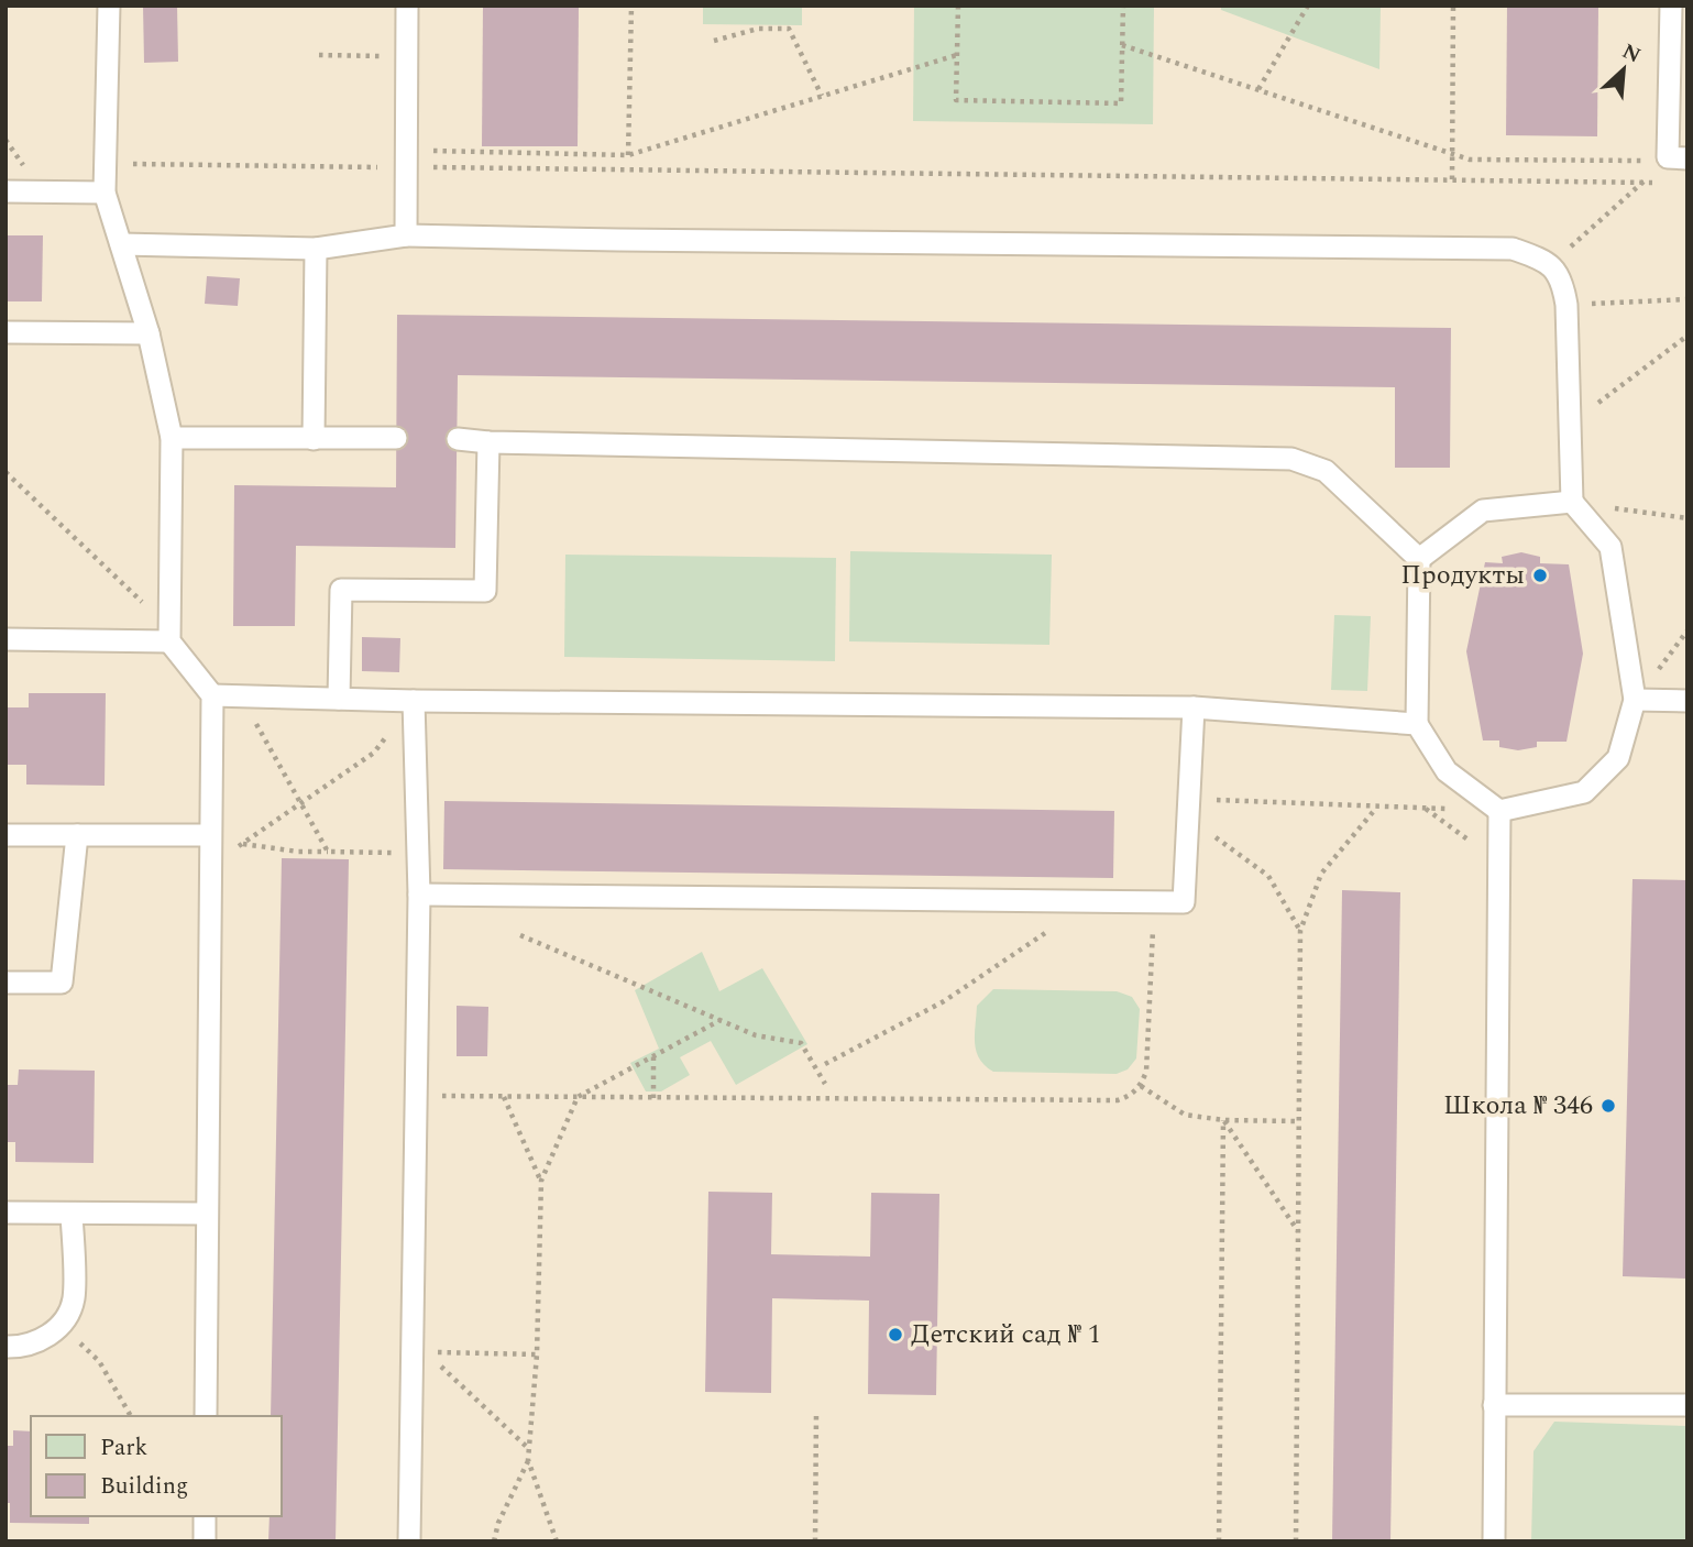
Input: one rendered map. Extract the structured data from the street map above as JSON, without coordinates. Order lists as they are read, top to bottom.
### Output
{
  "places": ["Продукты", "Школа № 346", "Детский сад № 1"],
  "legend": ["Park", "Building"],
  "north": "top right"
}
